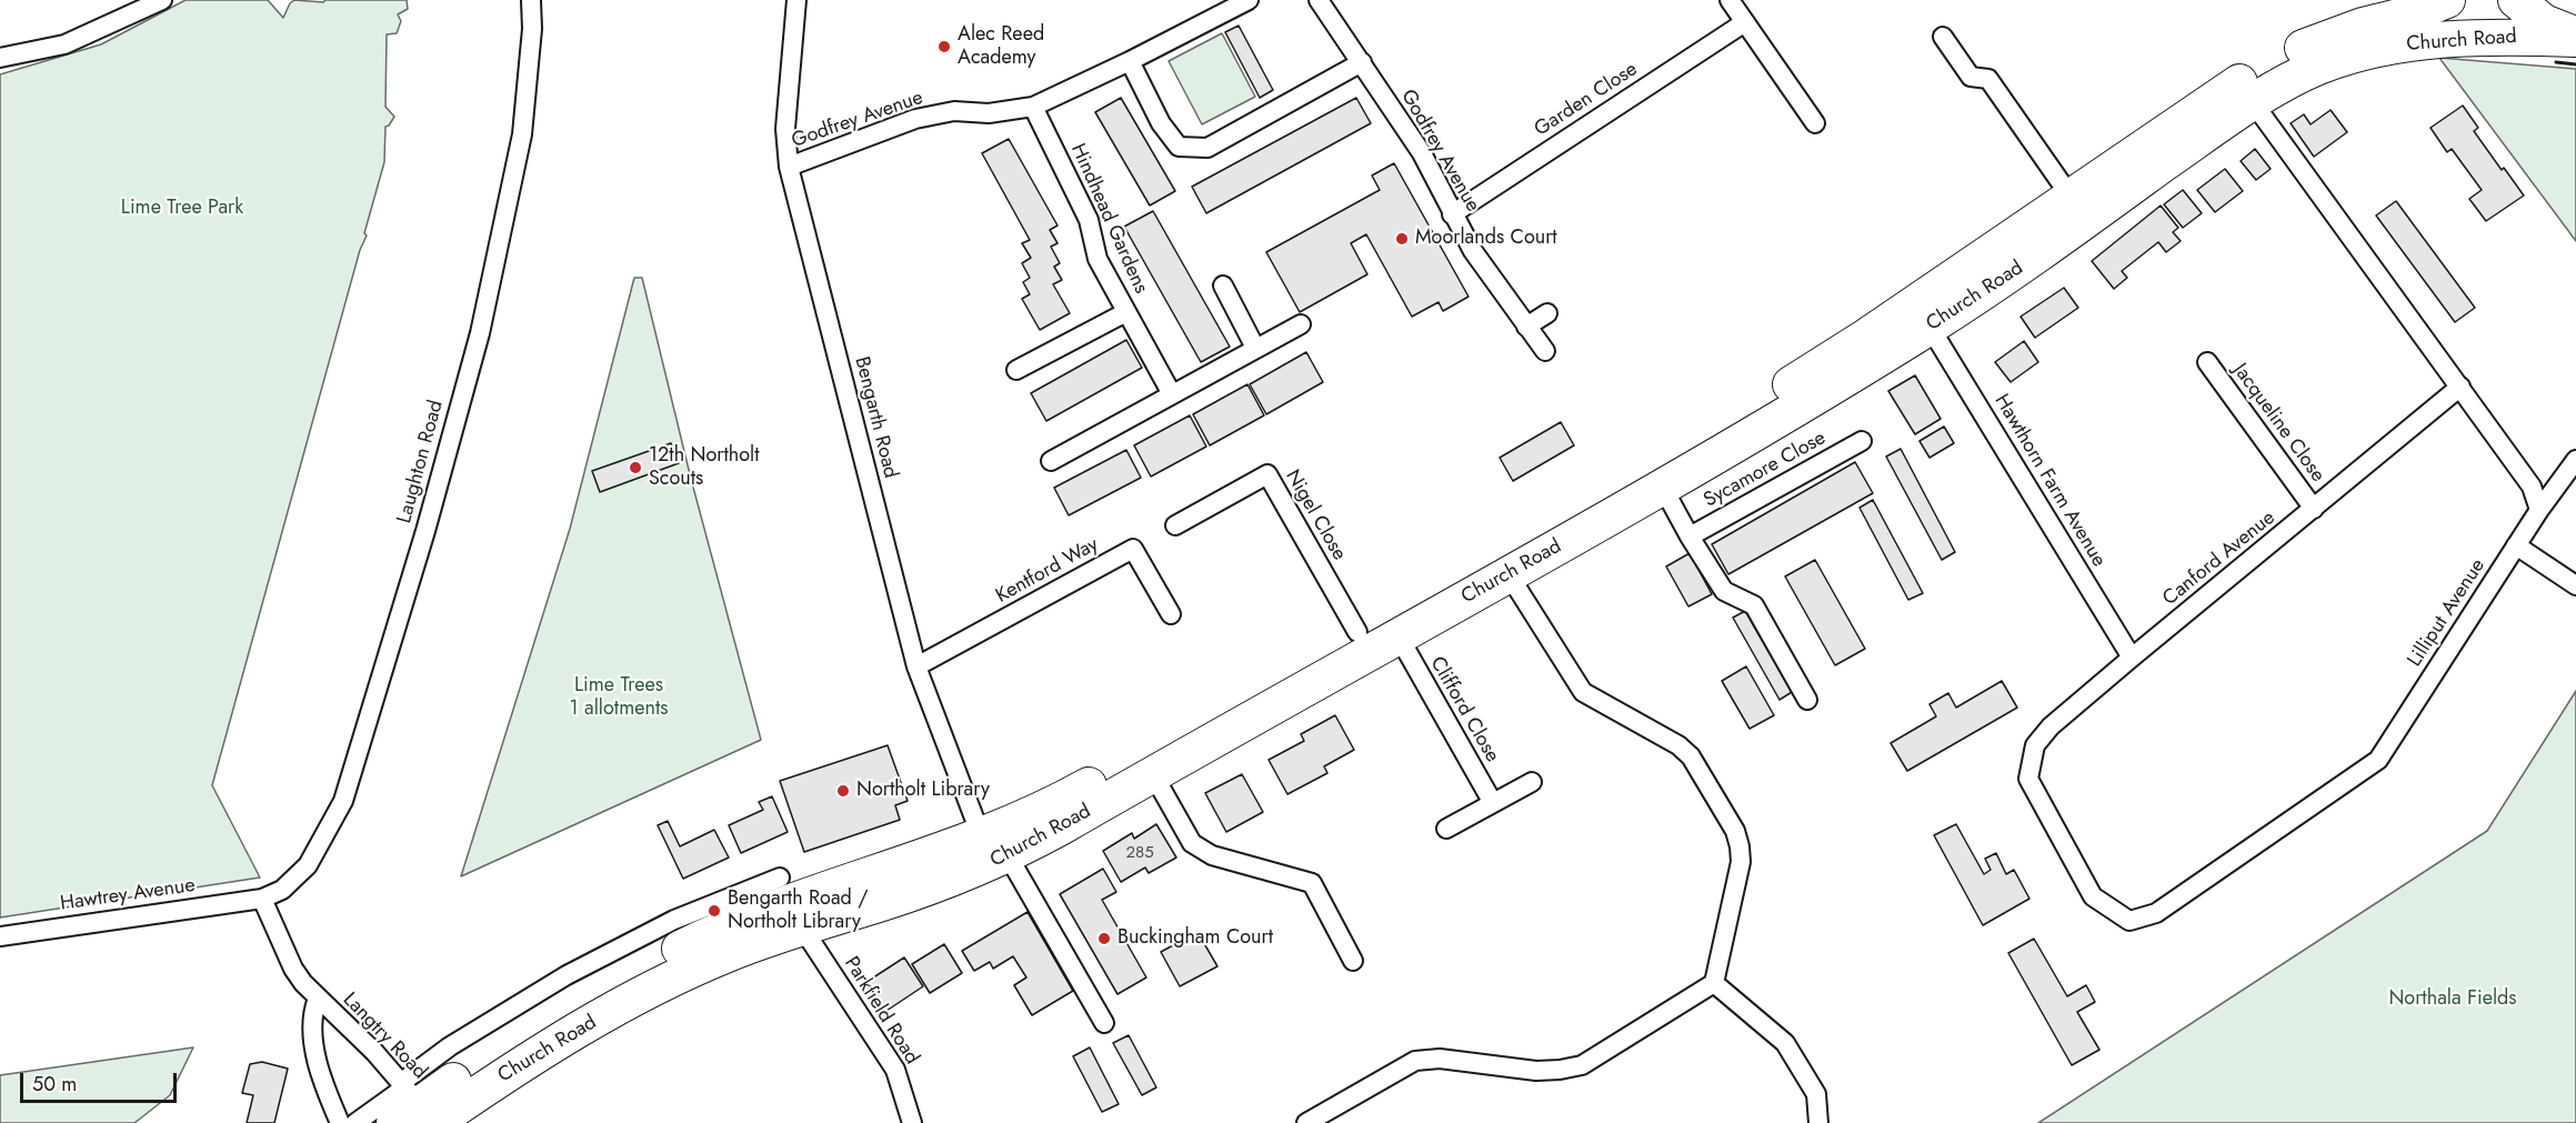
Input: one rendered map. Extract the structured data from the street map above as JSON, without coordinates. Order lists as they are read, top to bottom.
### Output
{
  "streets": {
    "highway": ["Church Road"],
    "street": [
      "Garden Close",
      "Godfrey Avenue",
      "Hindhead Gardens",
      "Bengarth Road",
      "Jacqueline Close",
      "Laughton Road",
      "Sycamore Close",
      "Hawthorn Farm Avenue",
      "Nigel Close",
      "Canford Avenue",
      "Kentford Way",
      "Lilliput Avenue",
      "Clifford Close",
      "Hawtrey Avenue",
      "Parkfield Road",
      "Langtry Road"
    ]
  },
  "crossings": [
    ["Church Road", "Bengarth Road"],
    ["Church Road", "Sycamore Close"],
    ["Church Road", "Hawthorn Farm Avenue"],
    ["Church Road", "Nigel Close"],
    ["Church Road", "Clifford Close"],
    ["Church Road", "Parkfield Road"],
    ["Church Road", "Langtry Road"],
    ["Garden Close", "Godfrey Avenue"],
    ["Godfrey Avenue", "Hindhead Gardens"],
    ["Godfrey Avenue", "Bengarth Road"],
    ["Bengarth Road", "Kentford Way"],
    ["Jacqueline Close", "Canford Avenue"],
    ["Laughton Road", "Hawtrey Avenue"],
    ["Laughton Road", "Langtry Road"],
    ["Hawthorn Farm Avenue", "Canford Avenue"],
    ["Canford Avenue", "Lilliput Avenue"],
    ["Hawtrey Avenue", "Langtry Road"]
  ],
  "parks": ["Lime Tree Park", "Lime Trees 1 allotments", "Northala Fields"],
  "places": [
    "Alec Reed Academy",
    "Moorlands Court",
    "12th Northolt Scouts",
    "Northolt Library",
    "Bengarth Road / Northolt Library",
    "Buckingham Court"
  ],
  "house_numbers": ["285"],
  "scale_bar": "50 m"
}
